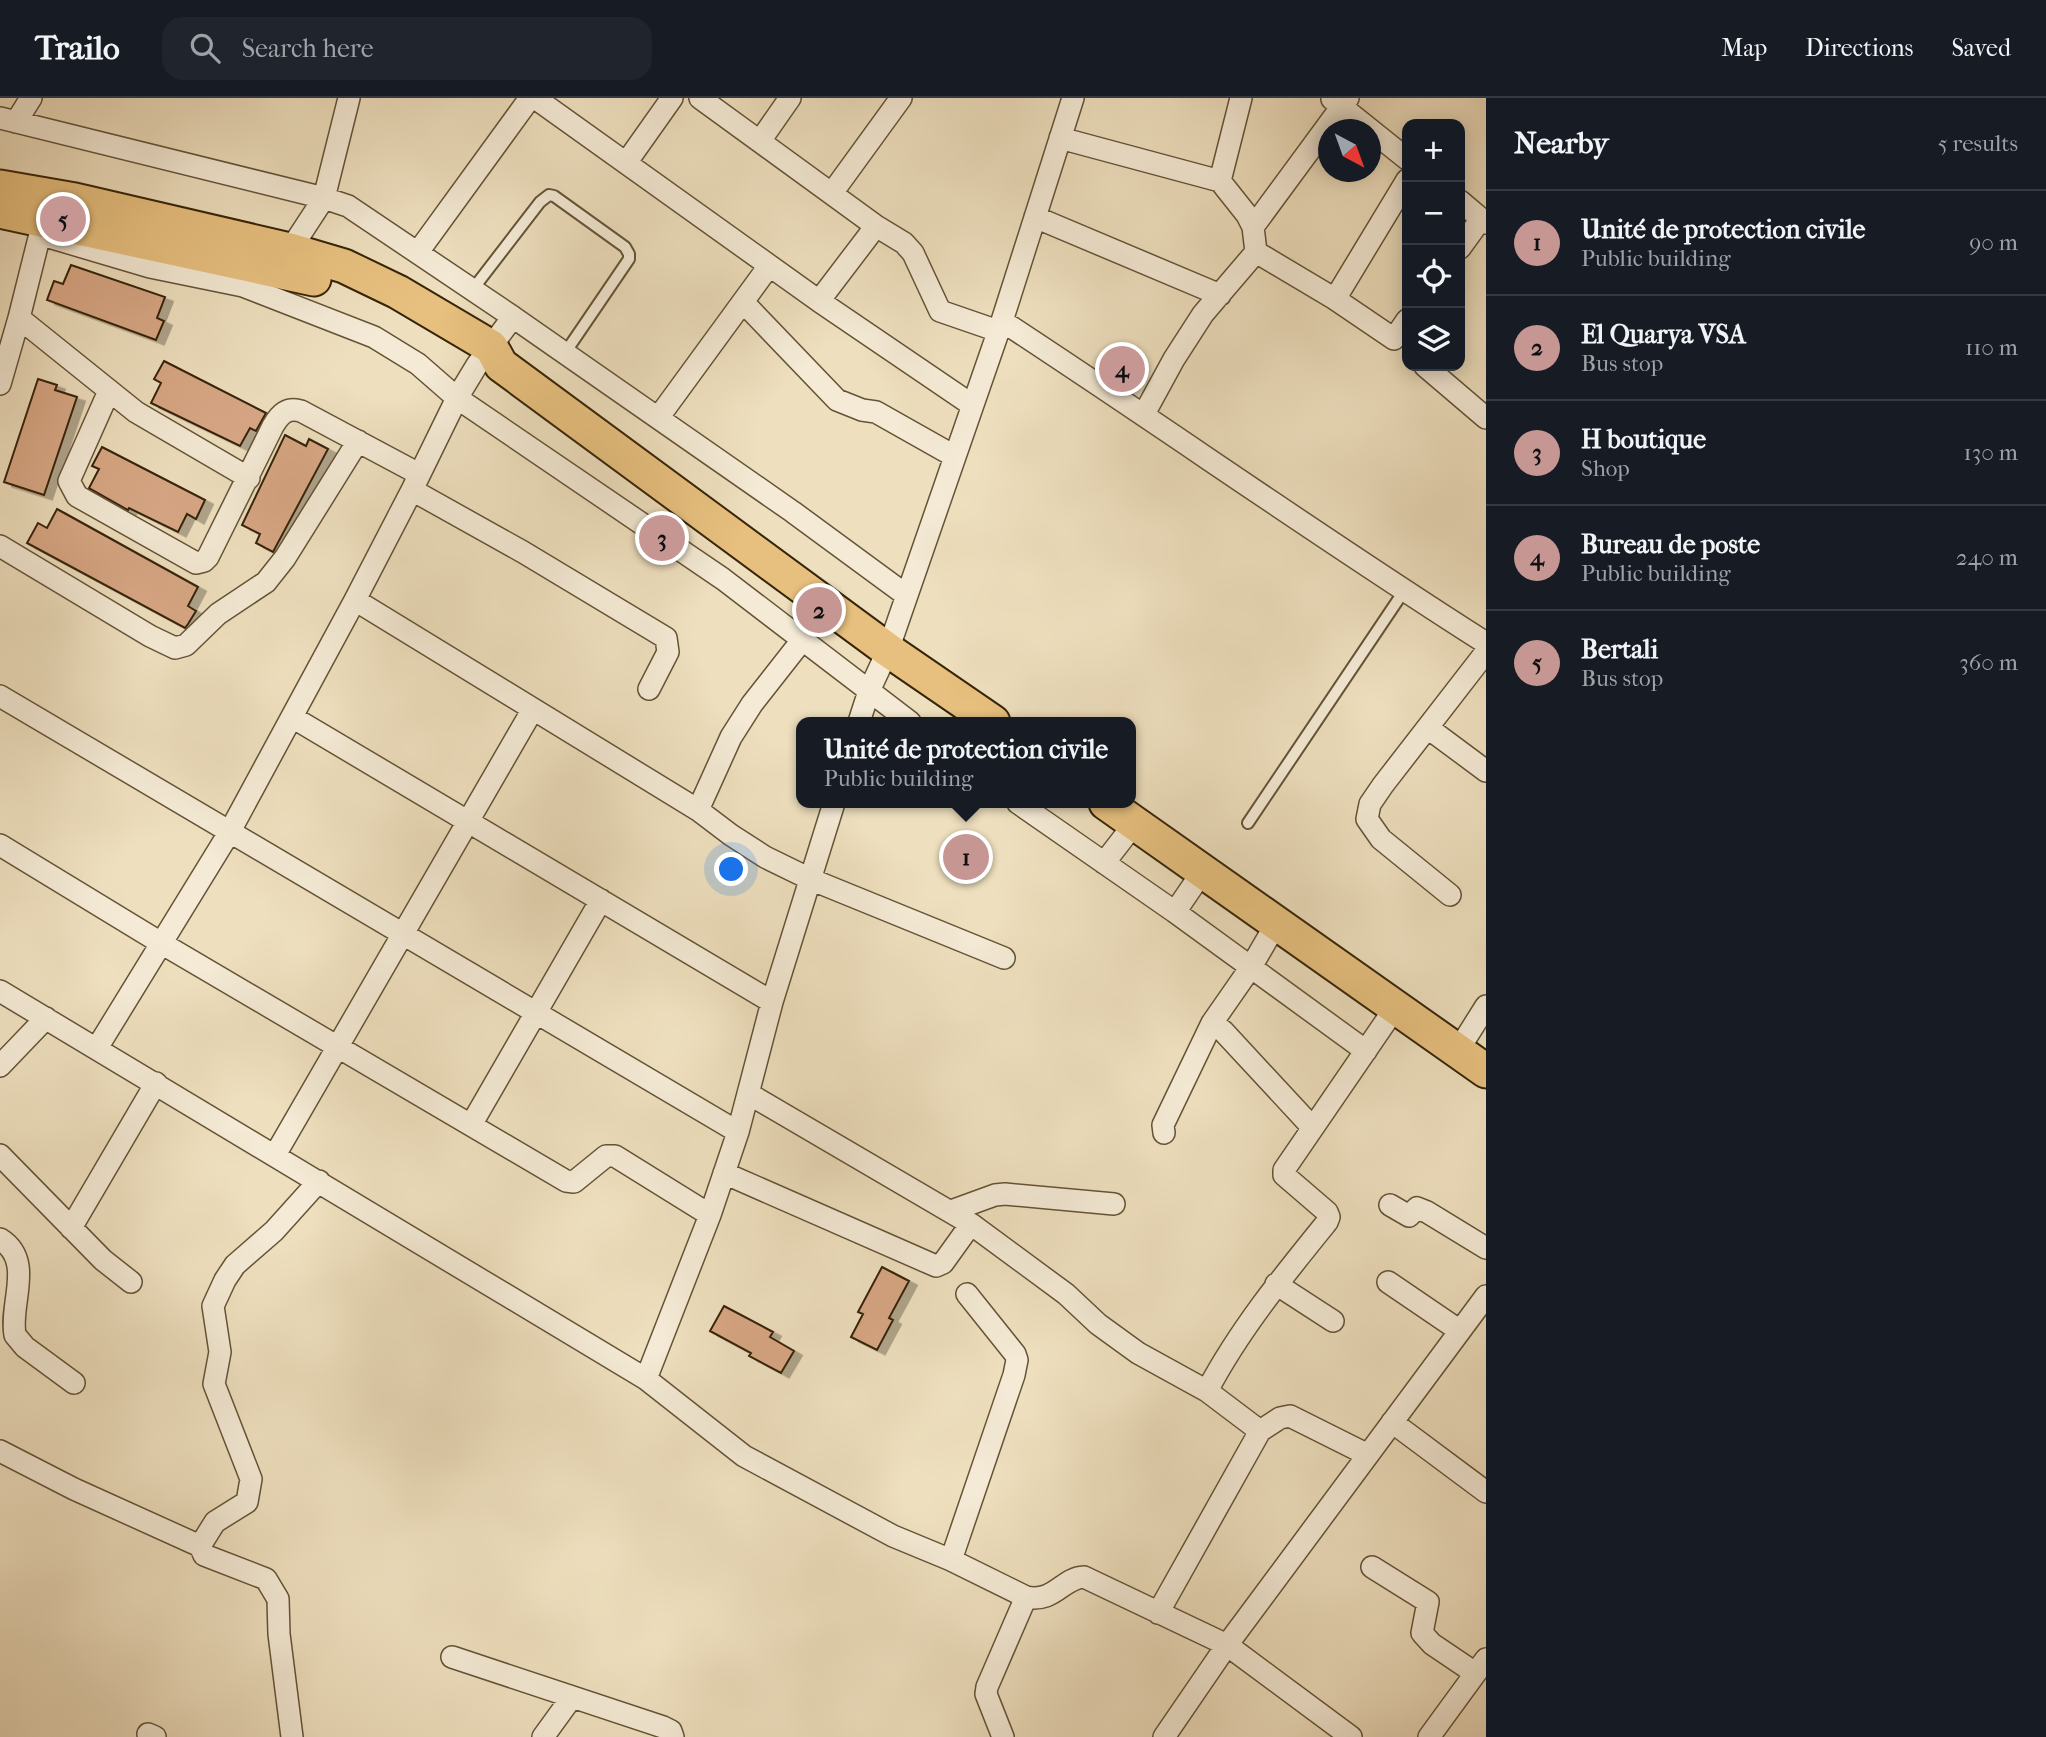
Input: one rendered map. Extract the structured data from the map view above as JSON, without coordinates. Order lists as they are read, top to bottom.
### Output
{
  "north": "bottom right",
  "page": {
    "header": "Trailo",
    "search": "Search here",
    "nav": ["Map", "Directions", "Saved"],
    "heading": ["Nearby", "5 results"],
    "map_buttons": ["+", "−"],
    "list": [
      {
        "mark": "1",
        "name": "Unité de protection civile",
        "note": "Public building",
        "value": "90 m"
      },
      {
        "mark": "2",
        "name": "El Quarya VSA",
        "note": "Bus stop",
        "value": "110 m"
      },
      {
        "mark": "3",
        "name": "H boutique",
        "note": "Shop",
        "value": "130 m"
      },
      {
        "mark": "4",
        "name": "Bureau de poste",
        "note": "Public building",
        "value": "240 m"
      },
      {
        "mark": "5",
        "name": "Bertali",
        "note": "Bus stop",
        "value": "360 m"
      }
    ],
    "pins": [
      "5",
      "4",
      "3",
      "2",
      "1"
    ],
    "popup": ["Unité de protection civile", "Public building"]
  }
}
